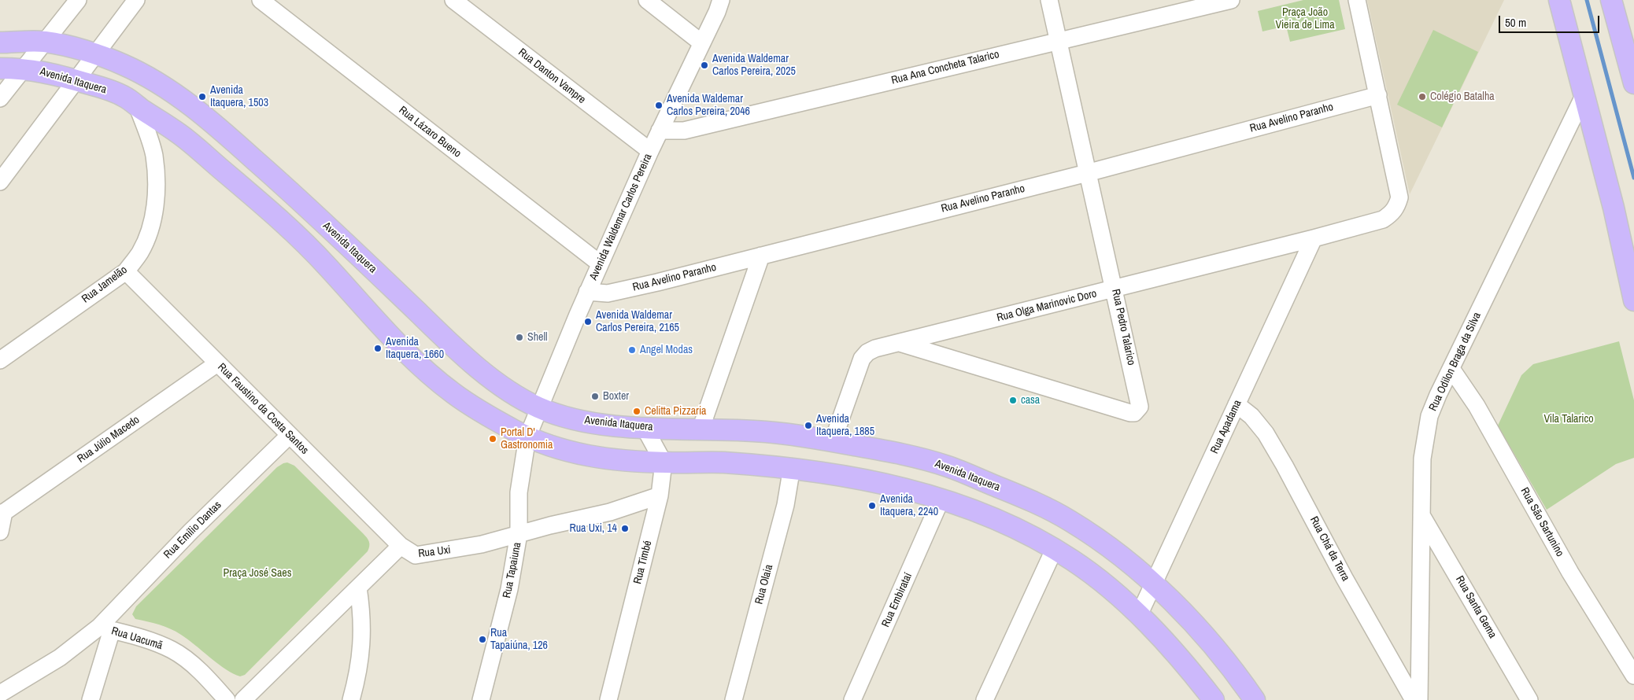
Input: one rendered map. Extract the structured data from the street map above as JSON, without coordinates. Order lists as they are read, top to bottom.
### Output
{
  "streets": {
    "main road": ["Avenida Itaquera"],
    "street": [
      "Rua Ana Concheta Talarico",
      "Rua Danton Vampre",
      "Rua Avelino Paranho",
      "Rua Lázaro Bueno",
      "Avenida Waldemar Carlos Pereira",
      "Rua Jamelão",
      "Rua Olga Marinovic Doro",
      "Rua Pedro Talarico",
      "Rua Odilon Braga da Silva",
      "Rua Faustino da Costa Santos",
      "Rua Apadama",
      "Rua Júlio Macedo",
      "Rua São Sartunino",
      "Rua Emílio Dantas",
      "Rua Chá da Terra",
      "Rua Uxi",
      "Rua Timbé",
      "Rua Tapaiuna",
      "Rua Olaia",
      "Rua Embirataí",
      "Rua Santa Gema",
      "Rua Uacumã"
    ]
  },
  "crossings": [
    ["Rua Ana Concheta Talarico", "Avenida Waldemar Carlos Pereira"],
    ["Rua Ana Concheta Talarico", "Rua Pedro Talarico"],
    ["Rua Danton Vampre", "Avenida Waldemar Carlos Pereira"],
    ["Avenida Itaquera", "Avenida Waldemar Carlos Pereira"],
    ["Avenida Itaquera", "Rua Jamelão"],
    ["Avenida Itaquera", "Rua Olga Marinovic Doro"],
    ["Avenida Itaquera", "Rua Apadama"],
    ["Avenida Itaquera", "Rua Timbé"],
    ["Avenida Itaquera", "Rua Tapaiuna"],
    ["Avenida Itaquera", "Rua Olaia"],
    ["Avenida Itaquera", "Rua Embirataí"],
    ["Rua Avelino Paranho", "Avenida Waldemar Carlos Pereira"],
    ["Rua Avelino Paranho", "Rua Olga Marinovic Doro"],
    ["Rua Avelino Paranho", "Rua Pedro Talarico"],
    ["Rua Lázaro Bueno", "Avenida Waldemar Carlos Pereira"],
    ["Avenida Waldemar Carlos Pereira", "Rua Tapaiuna"],
    ["Rua Jamelão", "Rua Faustino da Costa Santos"],
    ["Rua Olga Marinovic Doro", "Rua Pedro Talarico"],
    ["Rua Olga Marinovic Doro", "Rua Apadama"],
    ["Rua Odilon Braga da Silva", "Rua São Sartunino"],
    ["Rua Odilon Braga da Silva", "Rua Santa Gema"],
    ["Rua Faustino da Costa Santos", "Rua Júlio Macedo"],
    ["Rua Faustino da Costa Santos", "Rua Emílio Dantas"],
    ["Rua Faustino da Costa Santos", "Rua Uxi"],
    ["Rua Apadama", "Rua Chá da Terra"],
    ["Rua Emílio Dantas", "Rua Uacumã"],
    ["Rua Uxi", "Rua Timbé"],
    ["Rua Uxi", "Rua Tapaiuna"]
  ],
  "parks": ["Praça João Vieira de Lima", "Vila Talarico", "Praça José Saes"],
  "places": [
    "Avenida Waldemar Carlos Pereira, 2025",
    "Avenida Itaquera, 1503",
    "Colégio Batalha",
    "Avenida Waldemar Carlos Pereira, 2046",
    "Avenida Waldemar Carlos Pereira, 2165",
    "Shell",
    "Avenida Itaquera, 1660",
    "Angel Modas",
    "Boxter",
    "casa",
    "Celitta Pizzaria",
    "Avenida Itaquera, 1885",
    "Portal D' Gastronomia",
    "Avenida Itaquera, 2240",
    "Rua Uxi, 14",
    "Rua Tapaiúna, 126"
  ],
  "scale_bar": "50 m"
}
